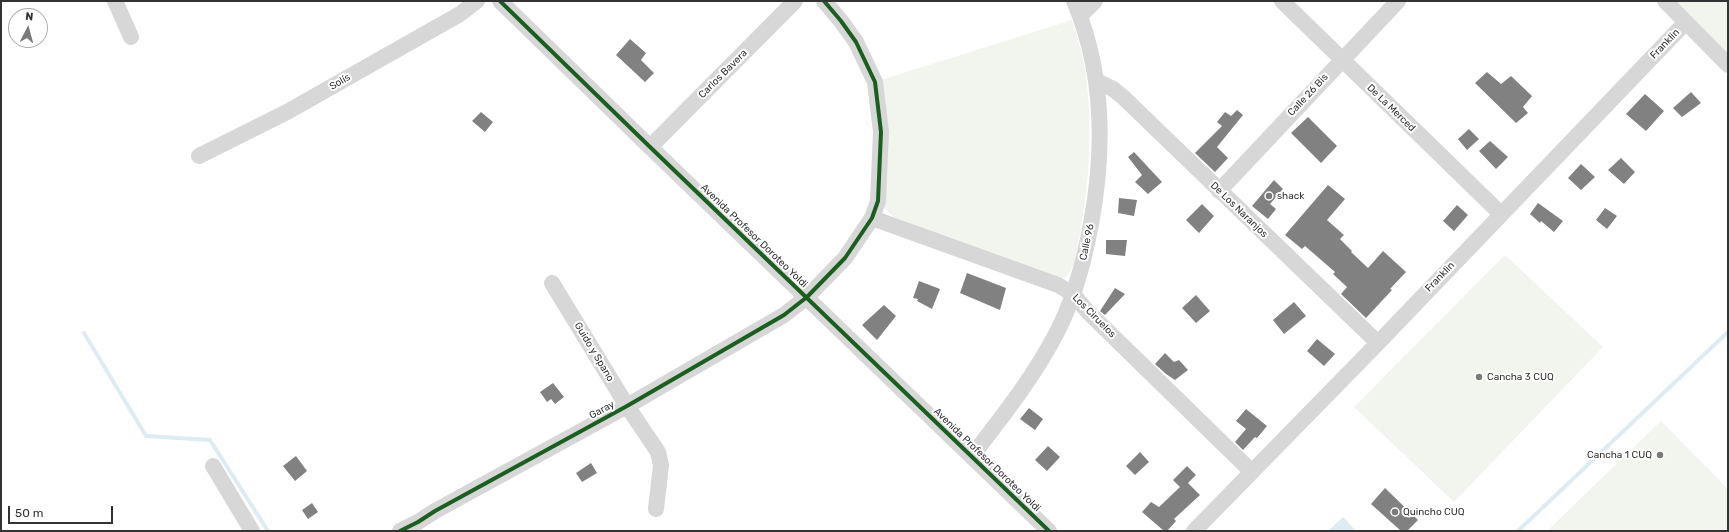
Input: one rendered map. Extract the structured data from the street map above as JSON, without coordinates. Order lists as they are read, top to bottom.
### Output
{
  "streets": {
    "street": [
      "Franklin",
      "Carlos Bavera",
      "Solís",
      "Calle 26 Bis",
      "De La Merced",
      "De Los Naranjos",
      "Avenida Profesor Doroteo Yoldi",
      "Calle 96",
      "Los Ciruelos",
      "Guido y Spano",
      "Garay"
    ]
  },
  "crossings": [
    ["Franklin", "De La Merced"],
    ["Franklin", "De Los Naranjos"],
    ["Franklin", "Los Ciruelos"],
    ["Carlos Bavera", "Avenida Profesor Doroteo Yoldi"],
    ["Calle 26 Bis", "De La Merced"],
    ["Calle 26 Bis", "De Los Naranjos"],
    ["De Los Naranjos", "Calle 96"],
    ["Avenida Profesor Doroteo Yoldi", "Calle 96"],
    ["Avenida Profesor Doroteo Yoldi", "Garay"],
    ["Calle 96", "Los Ciruelos"],
    ["Los Ciruelos", "Garay"],
    ["Guido y Spano", "Garay"]
  ],
  "places": [
    "shack",
    "Cancha 3 CUQ",
    "Cancha 1 CUQ",
    "Quincho CUQ"
  ],
  "scale_bar": "50 m",
  "north": "top"
}
